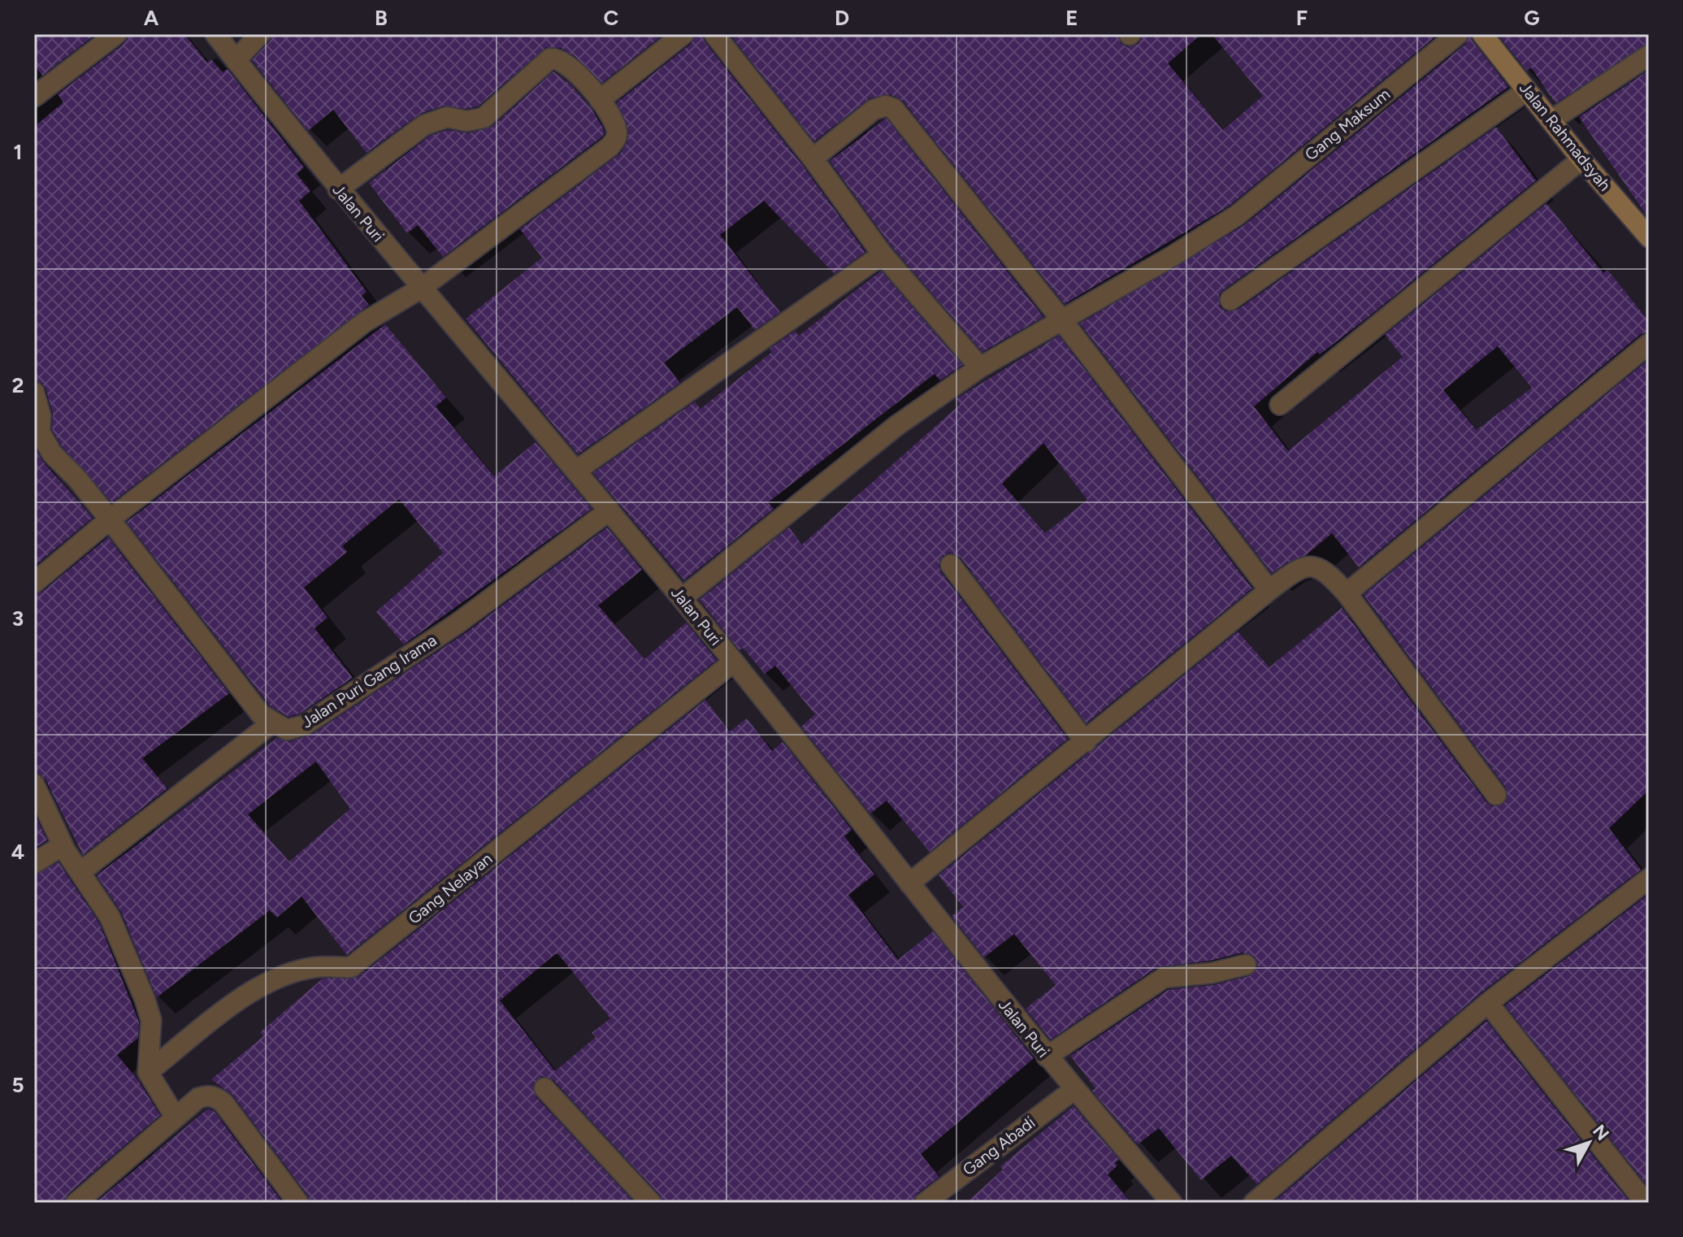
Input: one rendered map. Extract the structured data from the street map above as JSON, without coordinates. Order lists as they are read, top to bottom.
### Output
{
  "streets": {
    "street": [
      "Gang Maksum",
      "Jalan Rahmadsyah",
      "Jalan Puri",
      "Jalan Puri Gang Irama",
      "Gang Nelayan",
      "Gang Abadi"
    ]
  },
  "crossings": [
    ["Gang Maksum", "Jalan Puri"],
    ["Jalan Puri", "Jalan Puri Gang Irama"],
    ["Jalan Puri", "Gang Nelayan"],
    ["Jalan Puri", "Gang Abadi"]
  ],
  "north": "top right",
  "grid": {
    "columns": [
      "A",
      "B",
      "C",
      "D",
      "E",
      "F",
      "G"
    ],
    "rows": [
      "1",
      "2",
      "3",
      "4",
      "5"
    ]
  }
}
